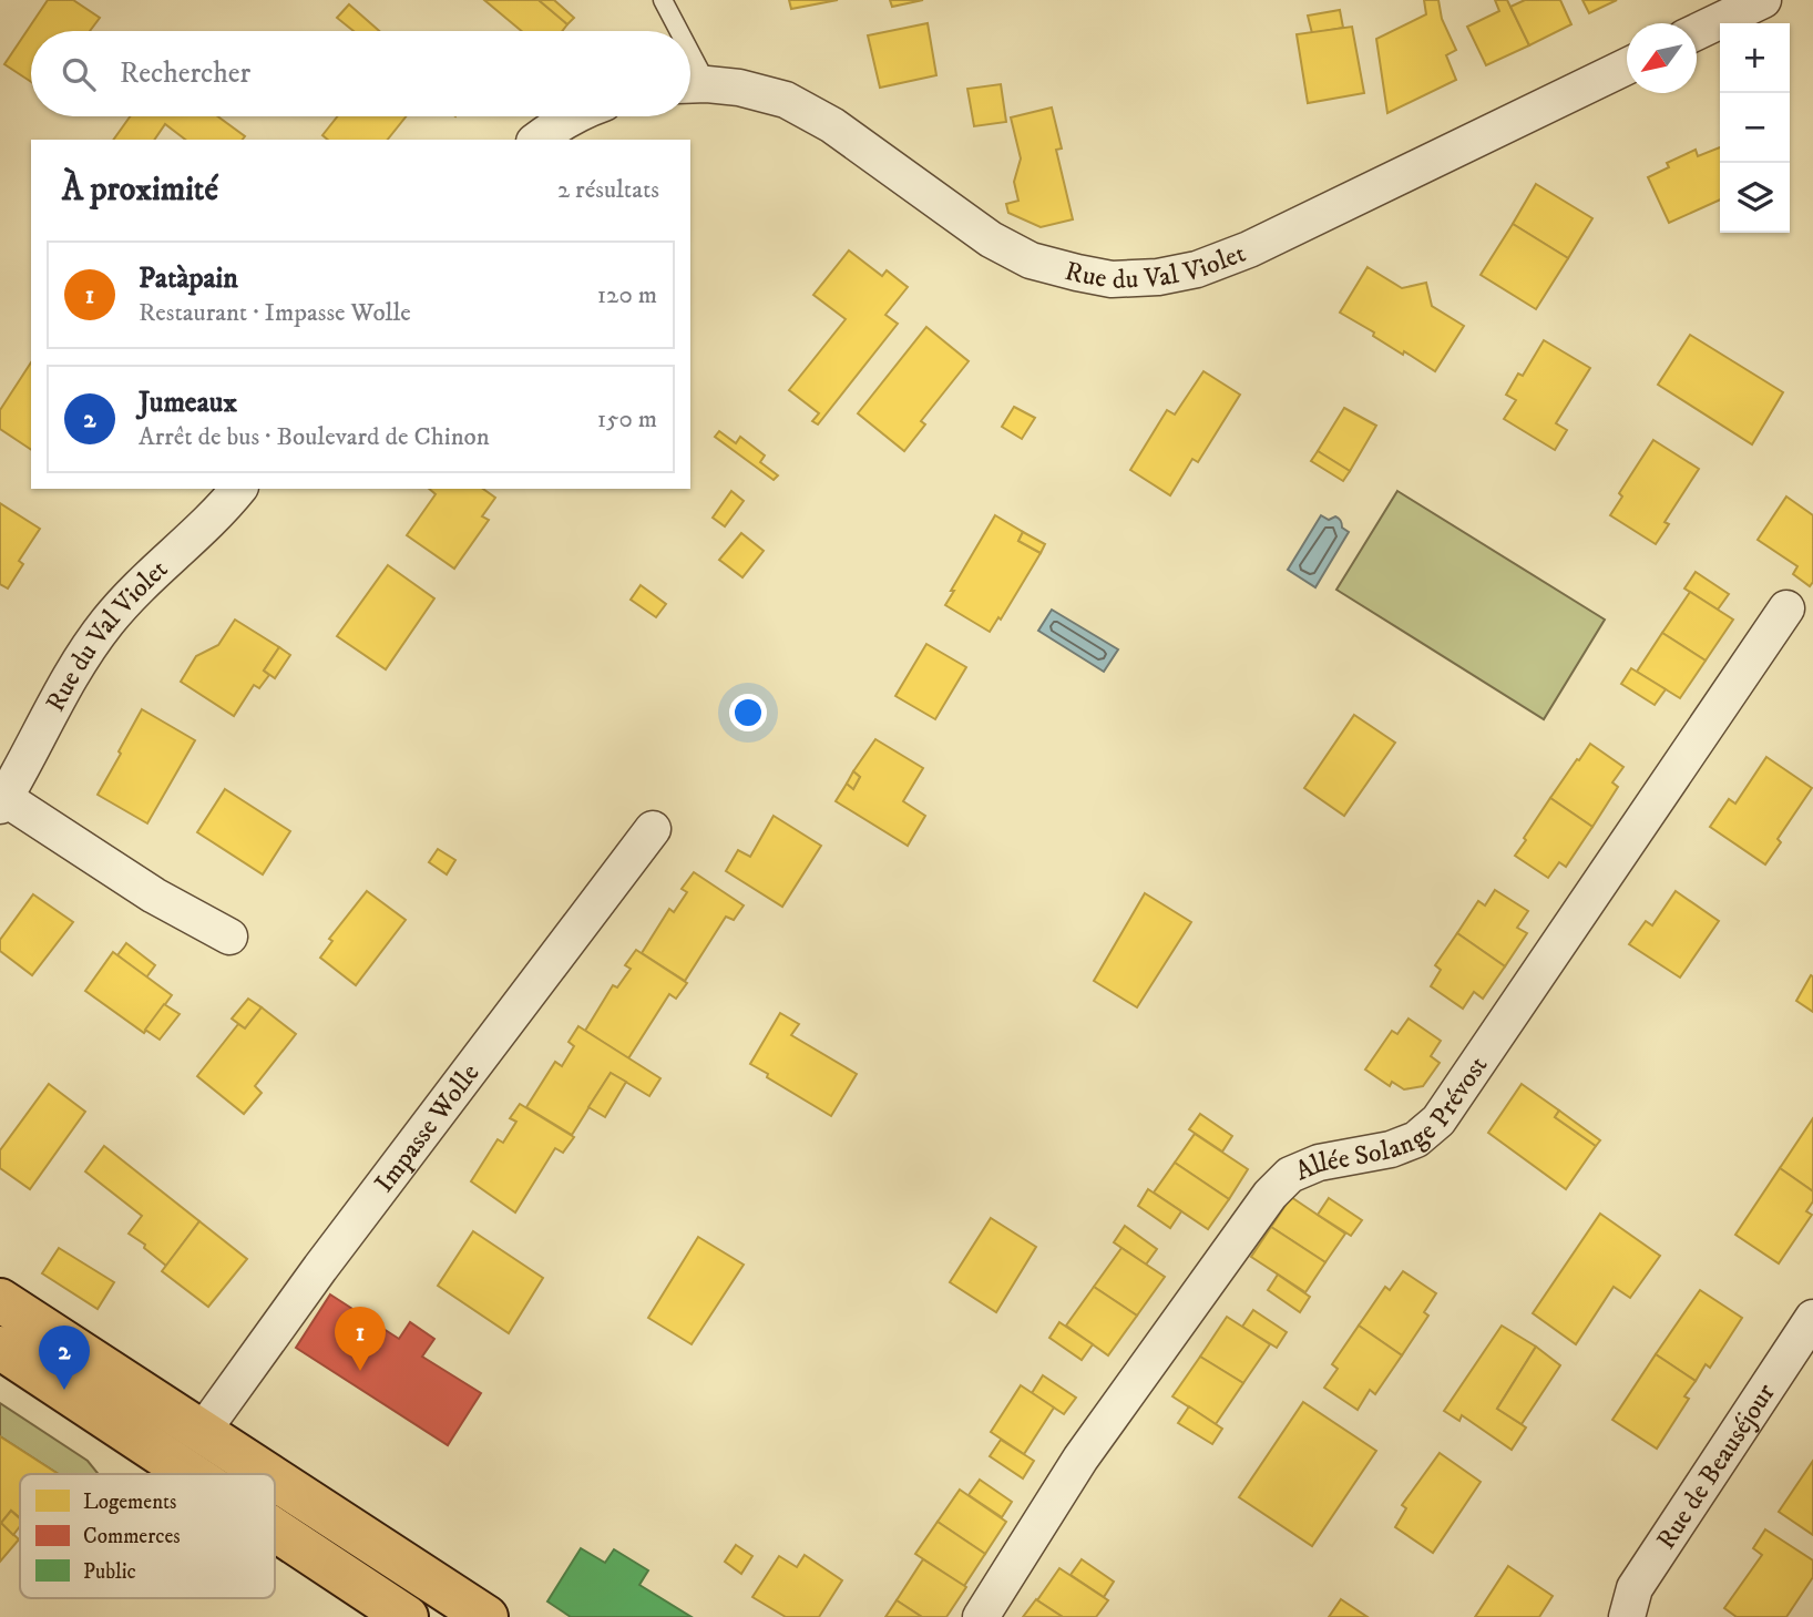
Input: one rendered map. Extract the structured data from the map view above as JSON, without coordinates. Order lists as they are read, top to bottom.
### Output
{
  "streets": {
    "street": [
      "Rue du Val Violet",
      "Allée Solange Prévost",
      "Impasse Wolle",
      "Rue de Beauséjour"
    ]
  },
  "legend": ["Logements", "Commerces", "Public"],
  "north": "bottom left",
  "page": {
    "map_buttons": ["+", "−"],
    "search": "Rechercher",
    "heading": ["À proximité", "2 résultats"],
    "list": [
      {
        "mark": "1",
        "name": "Patàpain",
        "note": "Restaurant · Impasse Wolle",
        "value": "120 m"
      },
      {
        "mark": "2",
        "name": "Jumeaux",
        "note": "Arrêt de bus · Boulevard de Chinon",
        "value": "150 m"
      }
    ],
    "pins": ["1", "2"]
  }
}
